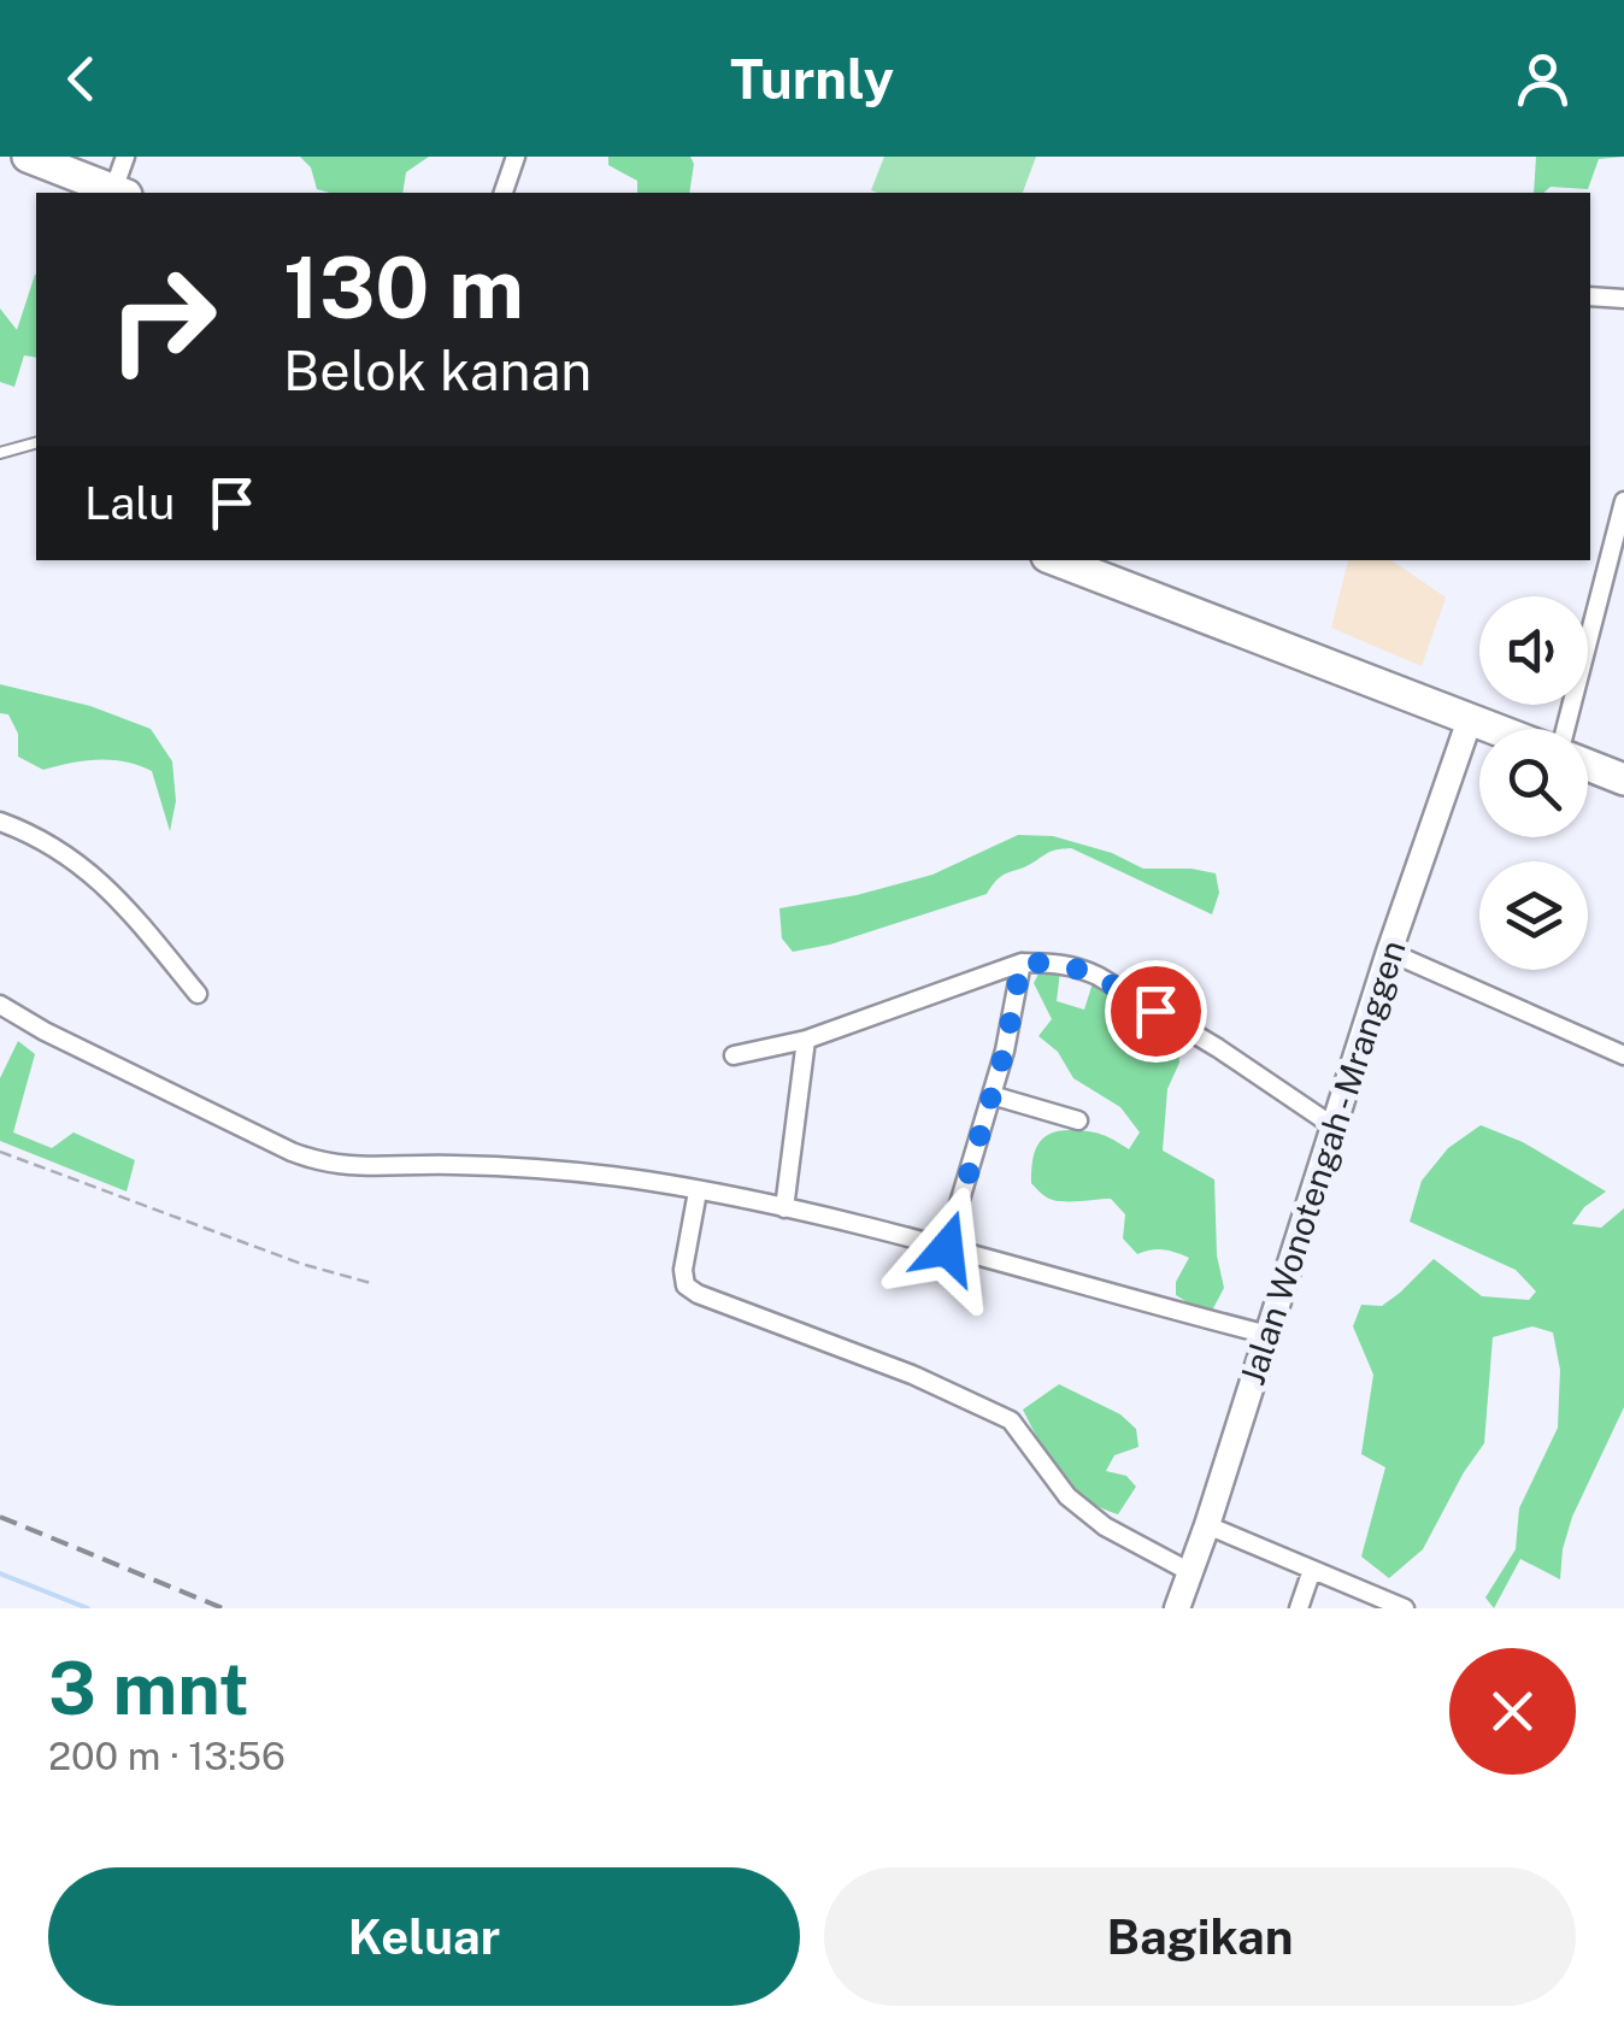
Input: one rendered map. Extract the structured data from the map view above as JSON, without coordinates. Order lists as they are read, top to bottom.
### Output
{
  "streets": {
    "street": ["Jalan Wonotengah - Mranggen"]
  },
  "page": {
    "header": "Turnly",
    "turn": ["130 m", "Belok kanan"],
    "then": "Lalu",
    "heading": ["3 mnt", "200 m · 13:56"],
    "buttons": ["Keluar", "Bagikan"]
  }
}
